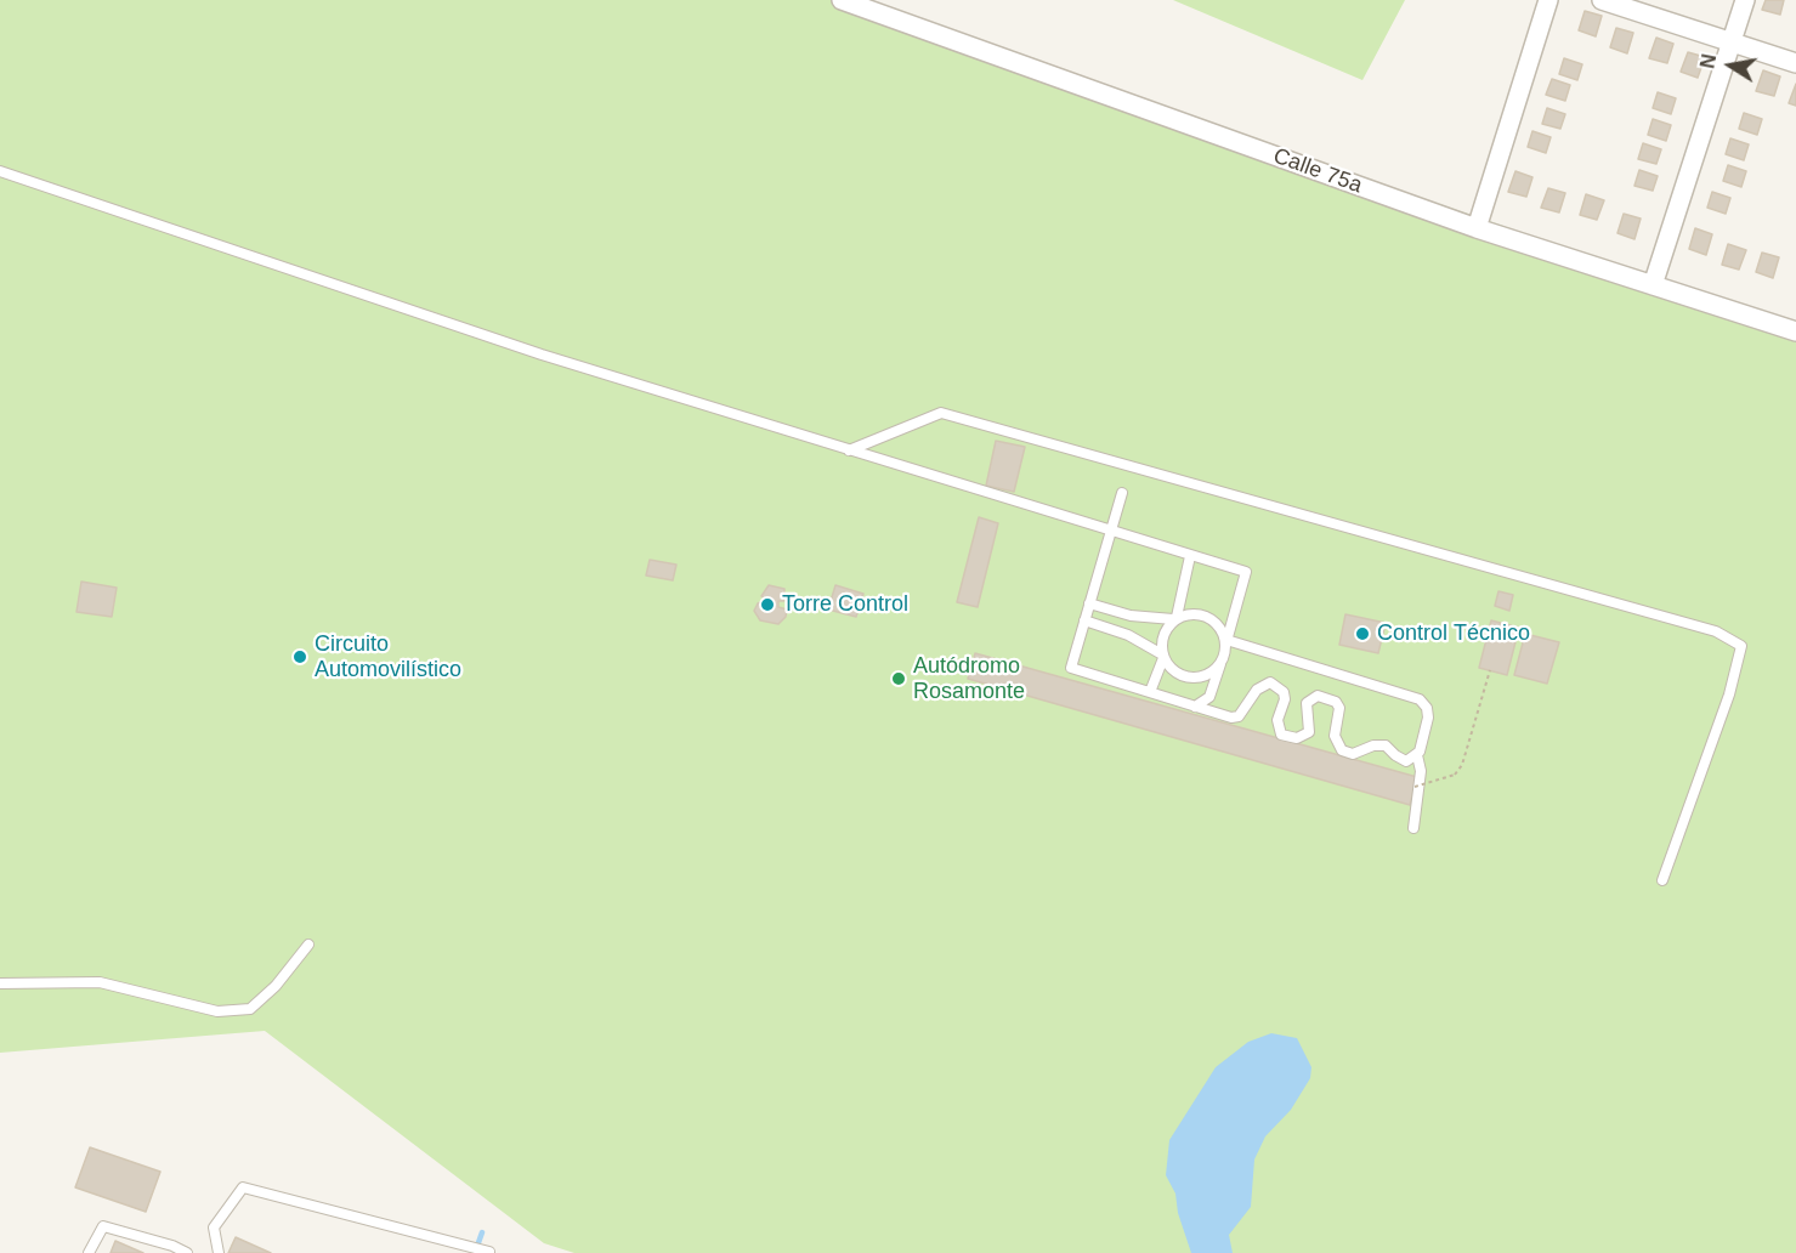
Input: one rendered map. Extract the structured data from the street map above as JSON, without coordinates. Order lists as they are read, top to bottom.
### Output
{
  "streets": {
    "street": ["Calle 75a"]
  },
  "places": [
    "Torre Control",
    "Control Técnico",
    "Circuito Automovilístico",
    "Autódromo Rosamonte"
  ],
  "north": "left"
}
